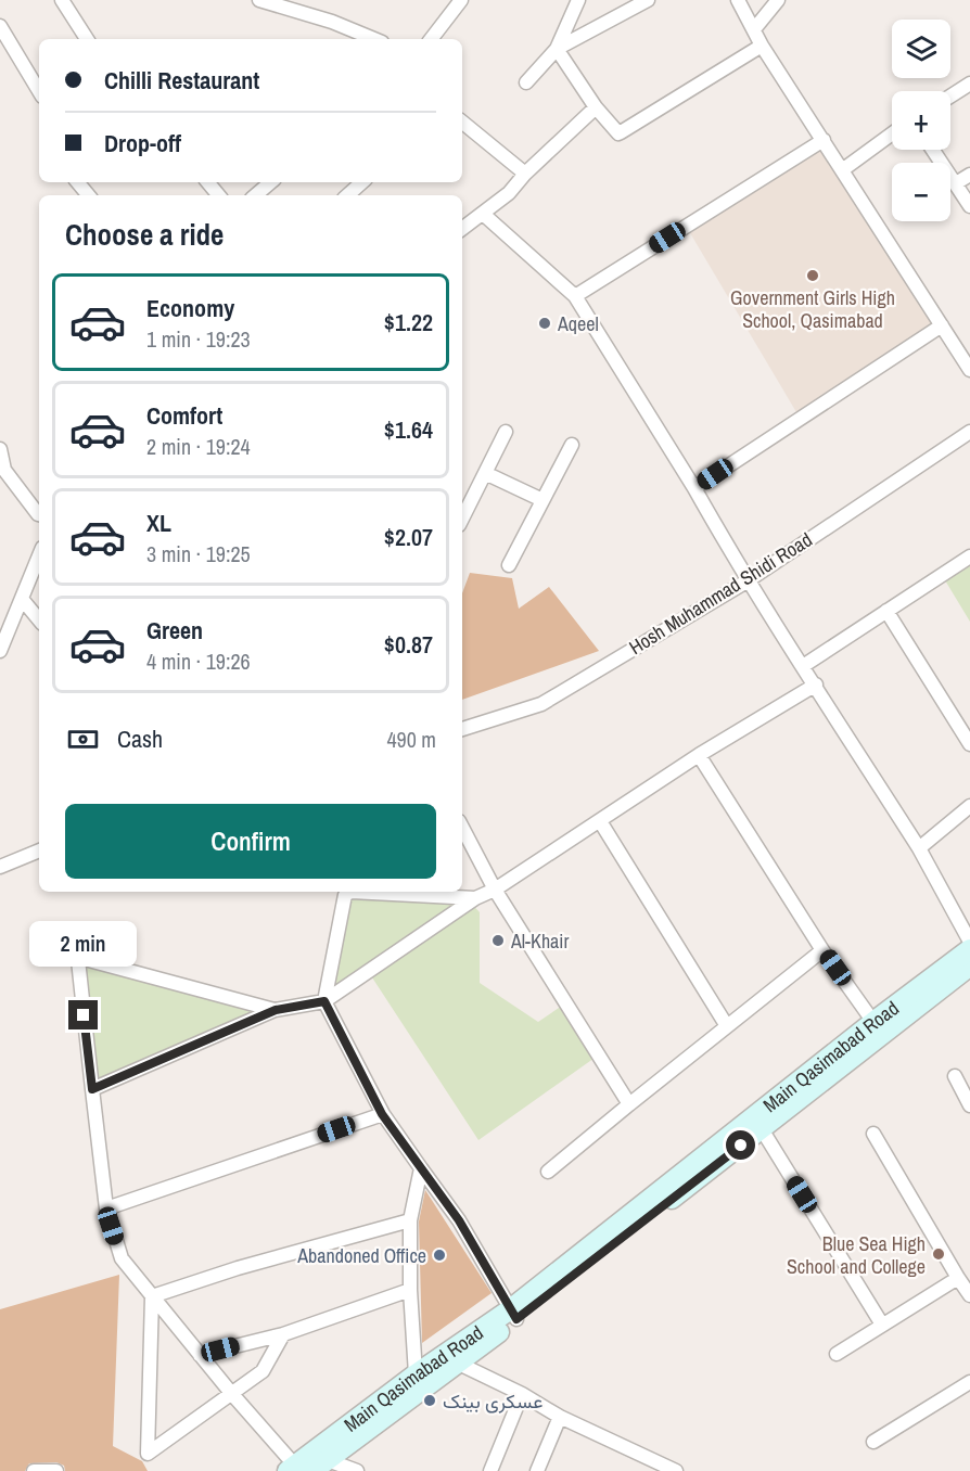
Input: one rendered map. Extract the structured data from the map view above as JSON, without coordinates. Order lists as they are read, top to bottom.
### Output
{
  "streets": {
    "main road": ["Main Qasimabad Road"],
    "street": ["Hosh Muhammad Shidi Road"]
  },
  "places": [
    "Government Girls High School, Qasimabad",
    "Aqeel",
    "Al-Khair",
    "Blue Sea High School and College",
    "Abandoned Office",
    "عسکری بینک"
  ],
  "page": {
    "map_buttons": ["+", "−"],
    "banner": ["Chilli Restaurant", "Drop-off"],
    "heading": "Choose a ride",
    "list": [
      {
        "name": "Economy",
        "note": "1 min · 19:23",
        "value": "$1.22"
      },
      {
        "name": "Comfort",
        "note": "2 min · 19:24",
        "value": "$1.64"
      },
      {
        "name": "XL",
        "note": "3 min · 19:25",
        "value": "$2.07"
      },
      {
        "name": "Green",
        "note": "4 min · 19:26",
        "value": "$0.87"
      }
    ],
    "pay": ["Cash", "490 m"],
    "buttons": "Confirm",
    "bubble": "2 min"
  }
}
